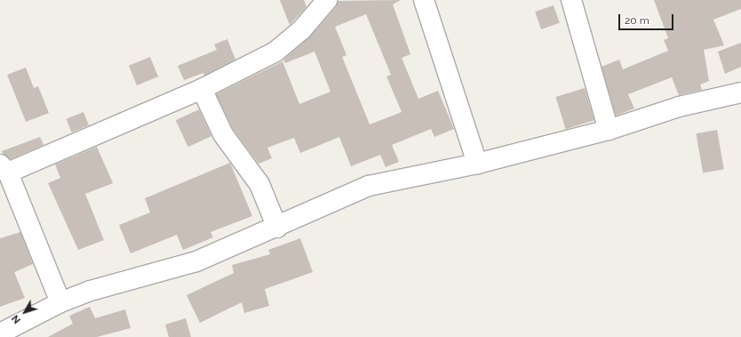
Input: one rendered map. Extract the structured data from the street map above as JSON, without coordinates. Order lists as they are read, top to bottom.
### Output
{
  "scale_bar": "20 m",
  "north": "bottom left"
}
